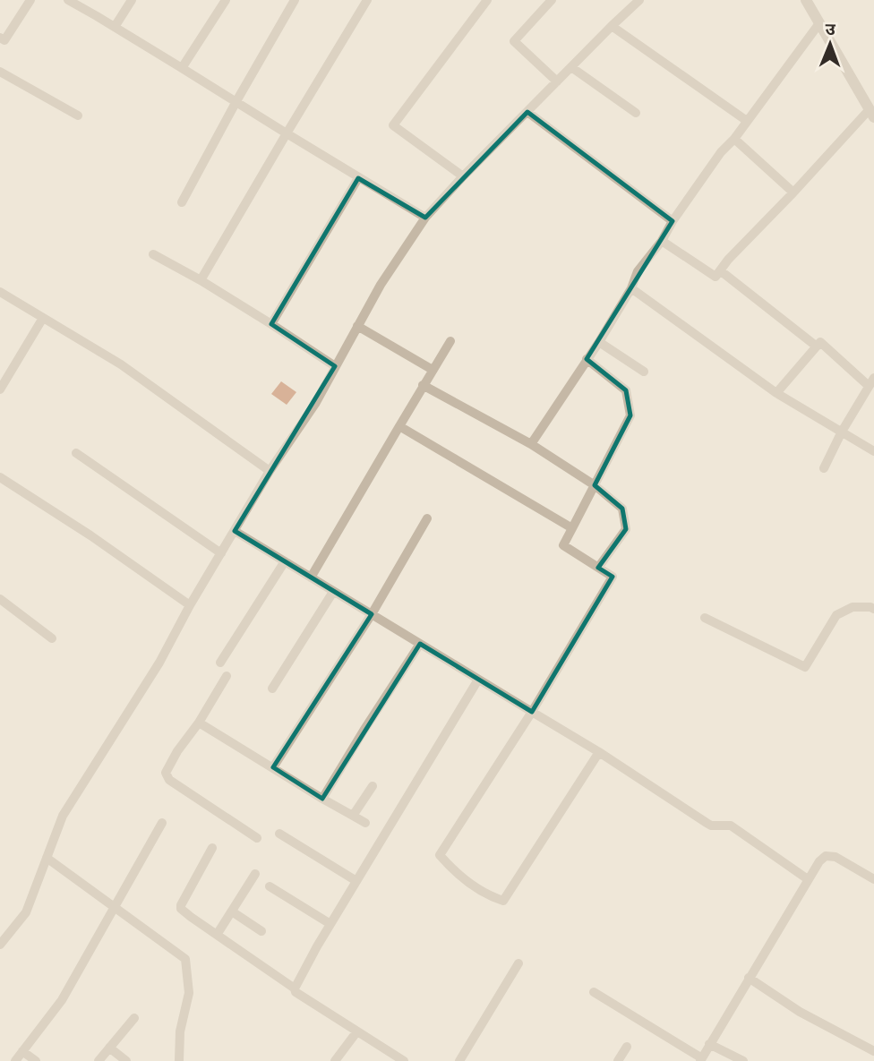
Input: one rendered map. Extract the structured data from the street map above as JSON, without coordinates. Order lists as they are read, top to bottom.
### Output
{
  "north": "top"
}
